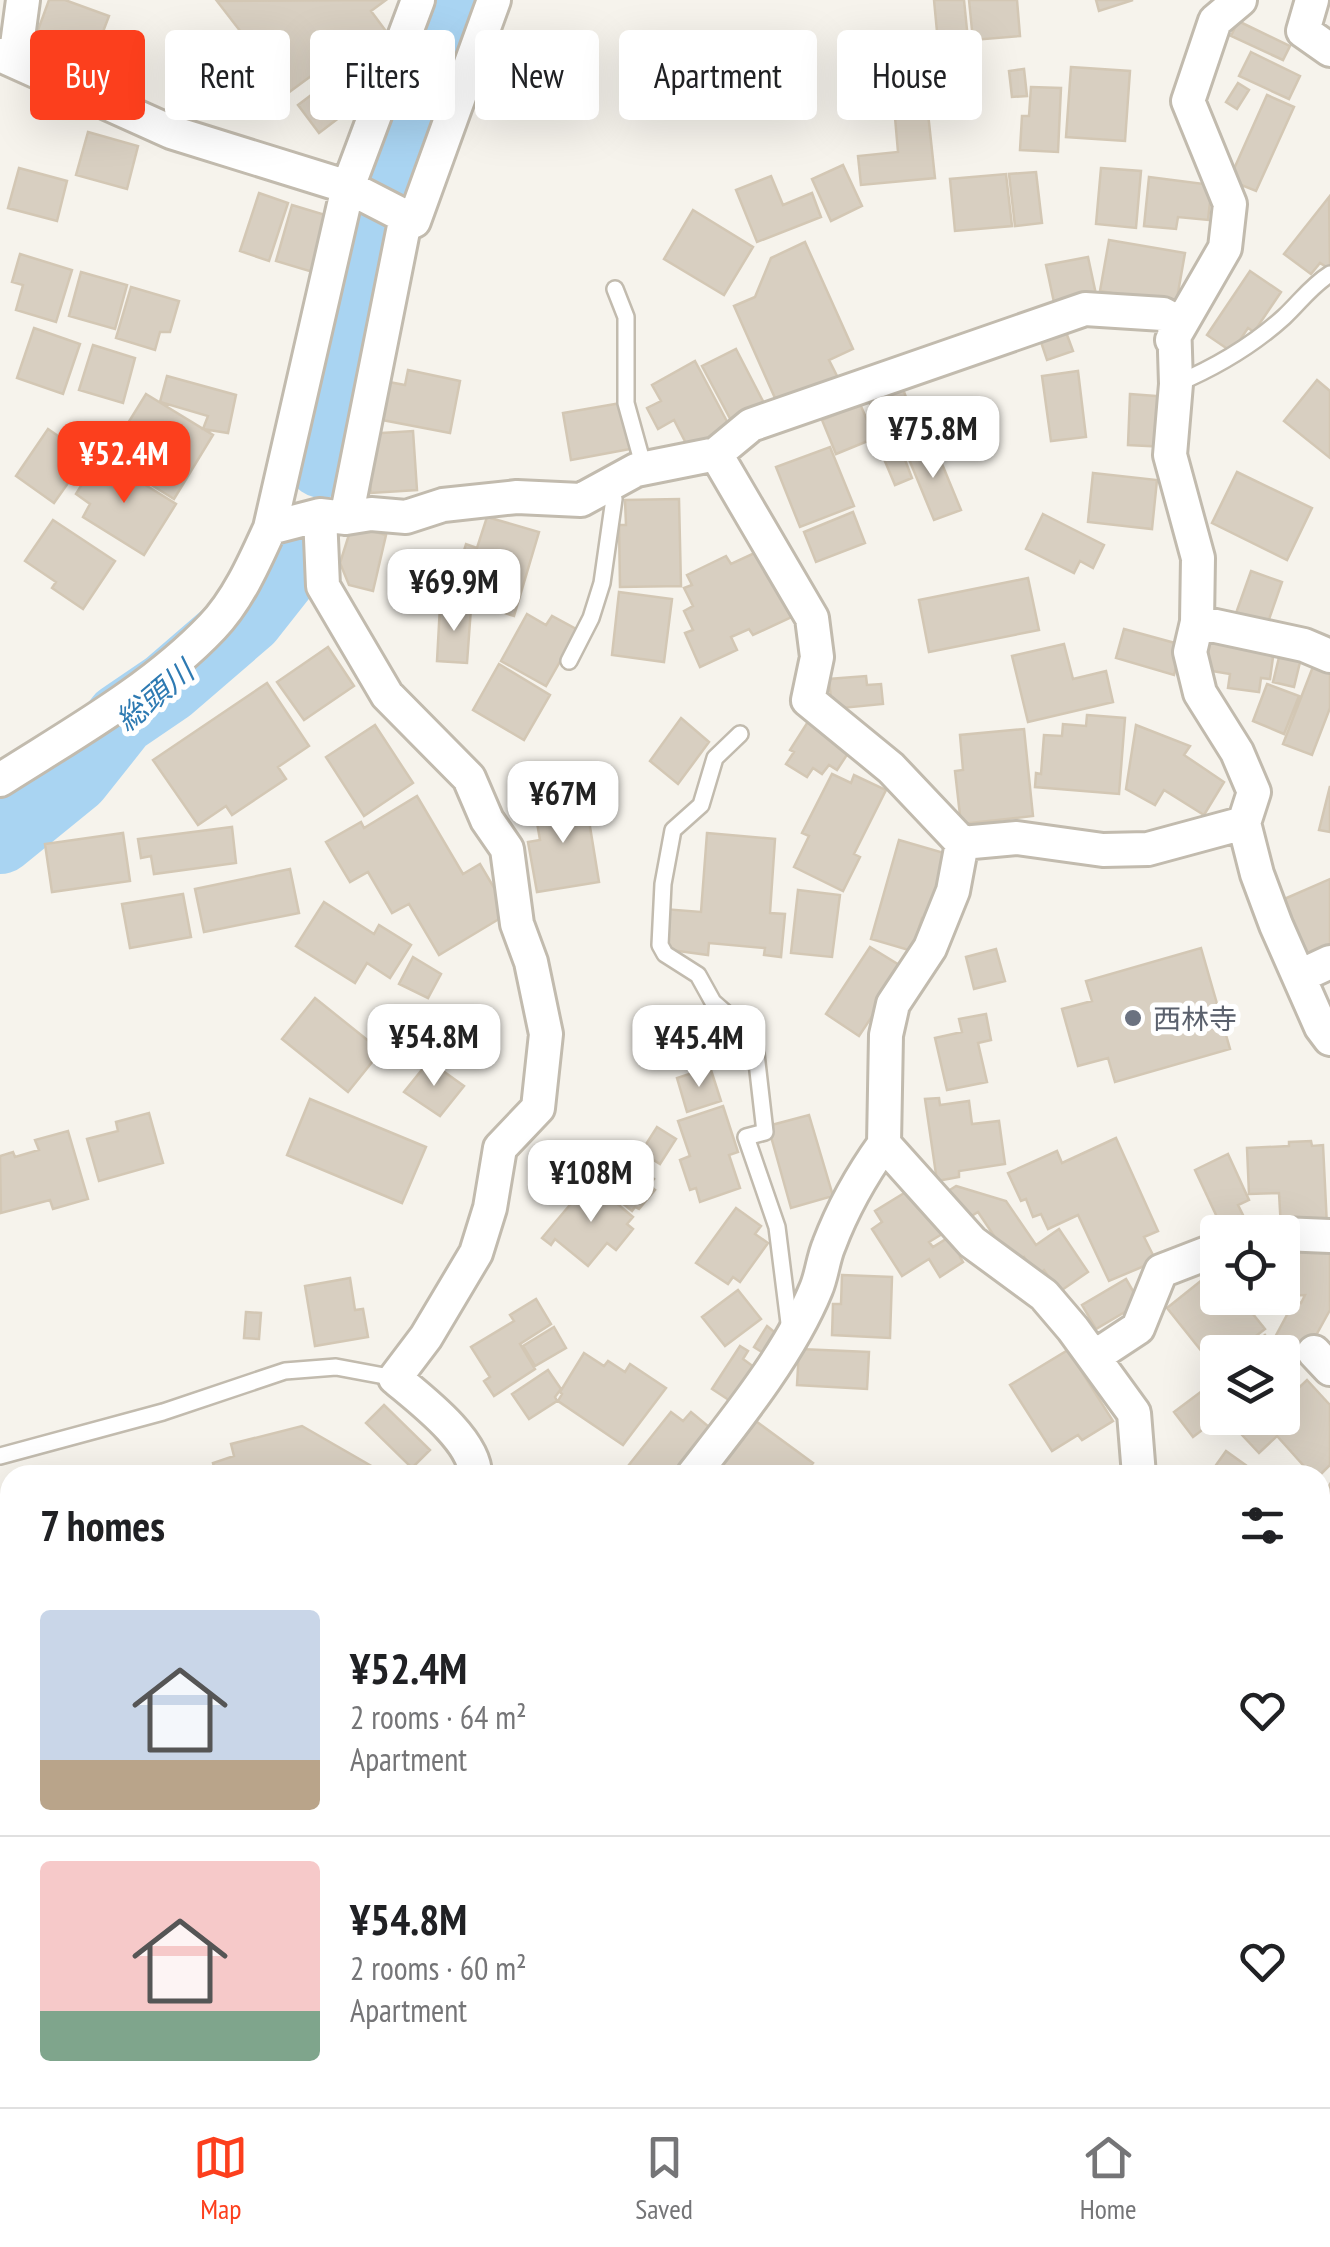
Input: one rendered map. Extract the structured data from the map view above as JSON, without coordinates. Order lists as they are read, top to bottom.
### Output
{
  "water": ["総頭川"],
  "places": ["西林寺"],
  "page": {
    "chip": [
      "Buy",
      "Rent",
      "Filters",
      "New",
      "Apartment",
      "House"
    ],
    "price": [
      "¥75.8M",
      "¥52.4M",
      "¥69.9M",
      "¥67M",
      "¥54.8M",
      "¥45.4M",
      "¥108M"
    ],
    "heading": "7 homes",
    "list": [
      {
        "name": "¥52.4M",
        "note": "2 rooms · 64 m² · Apartment"
      },
      {
        "name": "¥54.8M",
        "note": "2 rooms · 60 m² · Apartment"
      }
    ],
    "tabs": ["Map", "Saved", "Home"]
  }
}
